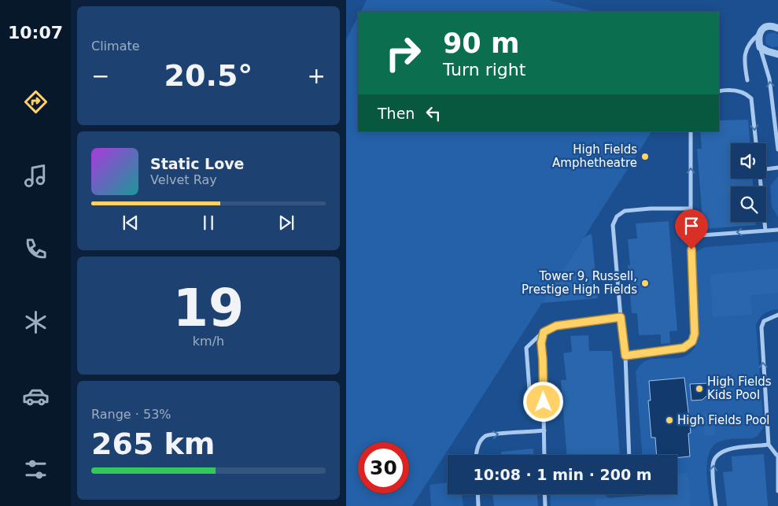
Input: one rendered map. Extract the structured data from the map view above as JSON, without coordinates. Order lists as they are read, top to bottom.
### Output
{
  "places": [
    "High Fields Amphetheatre",
    "Tower 9, Russell, Prestige High Fields",
    "High Fields Kids Pool",
    "High Fields Pool"
  ],
  "page": {
    "tabs": "10:07",
    "tile": [
      "Climate",
      ["19", "km/h"],
      ["Range · 53%", "265 km"]
    ],
    "turn": ["90 m", "Turn right"],
    "heat": ["−", "20.5°", "+"],
    "then": "Then",
    "song": ["Static Love", "Velvet Ray"],
    "limit": "30",
    "trip": "10:08 · 1 min · 200 m"
  }
}
